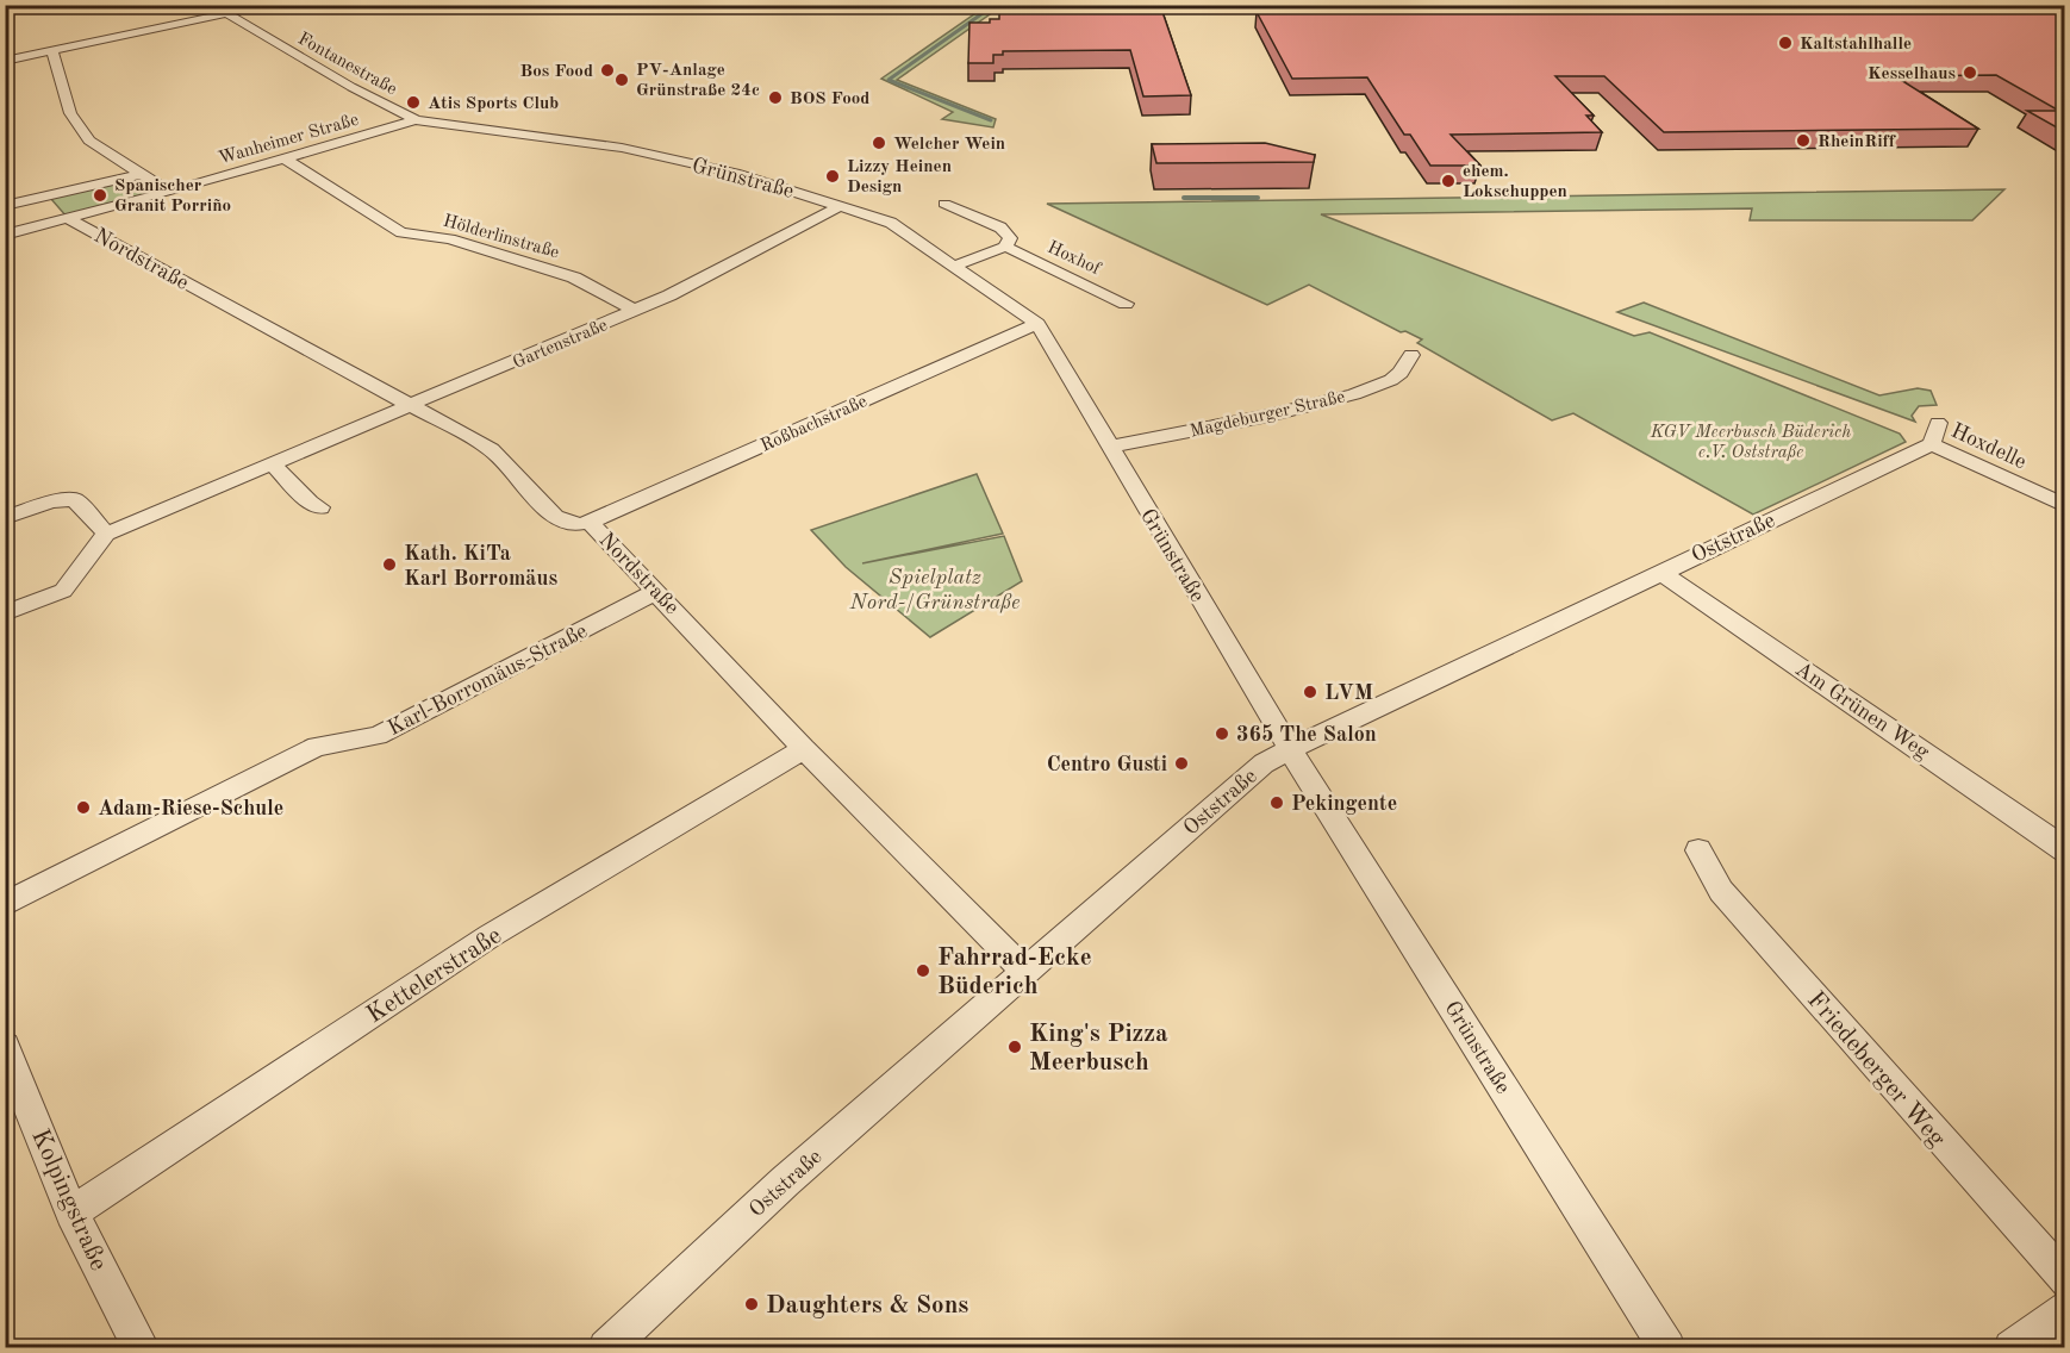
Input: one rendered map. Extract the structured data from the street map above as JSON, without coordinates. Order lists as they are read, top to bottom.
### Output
{
  "streets": {
    "street": [
      "Fontanestraße",
      "Wanheimer Straße",
      "Grünstraße",
      "Hölderlinstraße",
      "Hoxhof",
      "Nordstraße",
      "Gartenstraße",
      "Magdeburger Straße",
      "Roßbachstraße",
      "Hoxdelle",
      "Oststraße",
      "Karl-Borromäus-Straße",
      "Am Grünen Weg",
      "Kettelerstraße",
      "Friedeberger Weg",
      "Kolpingstraße"
    ]
  },
  "crossings": [
    ["Fontanestraße", "Wanheimer Straße"],
    ["Fontanestraße", "Grünstraße"],
    ["Wanheimer Straße", "Grünstraße"],
    ["Wanheimer Straße", "Hölderlinstraße"],
    ["Wanheimer Straße", "Nordstraße"],
    ["Grünstraße", "Gartenstraße"],
    ["Grünstraße", "Magdeburger Straße"],
    ["Grünstraße", "Roßbachstraße"],
    ["Grünstraße", "Oststraße"],
    ["Hölderlinstraße", "Gartenstraße"],
    ["Nordstraße", "Gartenstraße"],
    ["Nordstraße", "Roßbachstraße"],
    ["Nordstraße", "Oststraße"],
    ["Nordstraße", "Karl-Borromäus-Straße"],
    ["Nordstraße", "Kettelerstraße"],
    ["Hoxdelle", "Oststraße"],
    ["Oststraße", "Am Grünen Weg"],
    ["Kettelerstraße", "Kolpingstraße"]
  ],
  "parks": ["KGV Meerbusch Büderich e.V. Oststraße", "Spielplatz Nord-/Grünstraße"],
  "places": [
    "Kaltstahlhalle",
    "Bos Food",
    "Kesselhaus",
    "PV-Anlage Grünstraße 24c",
    "BOS Food",
    "Atis Sports Club",
    "RheinRiff",
    "Welcher Wein",
    "Lizzy Heinen Design",
    "ehem. Lokschuppen",
    "Spanischer Granit Porriño",
    "Kath. KiTa Karl Borromäus",
    "LVM",
    "365 The Salon",
    "Centro Gusti",
    "Pekingente",
    "Adam-Riese-Schule",
    "Fahrrad-Ecke Büderich",
    "King's Pizza Meerbusch",
    "Daughters & Sons"
  ]
}
